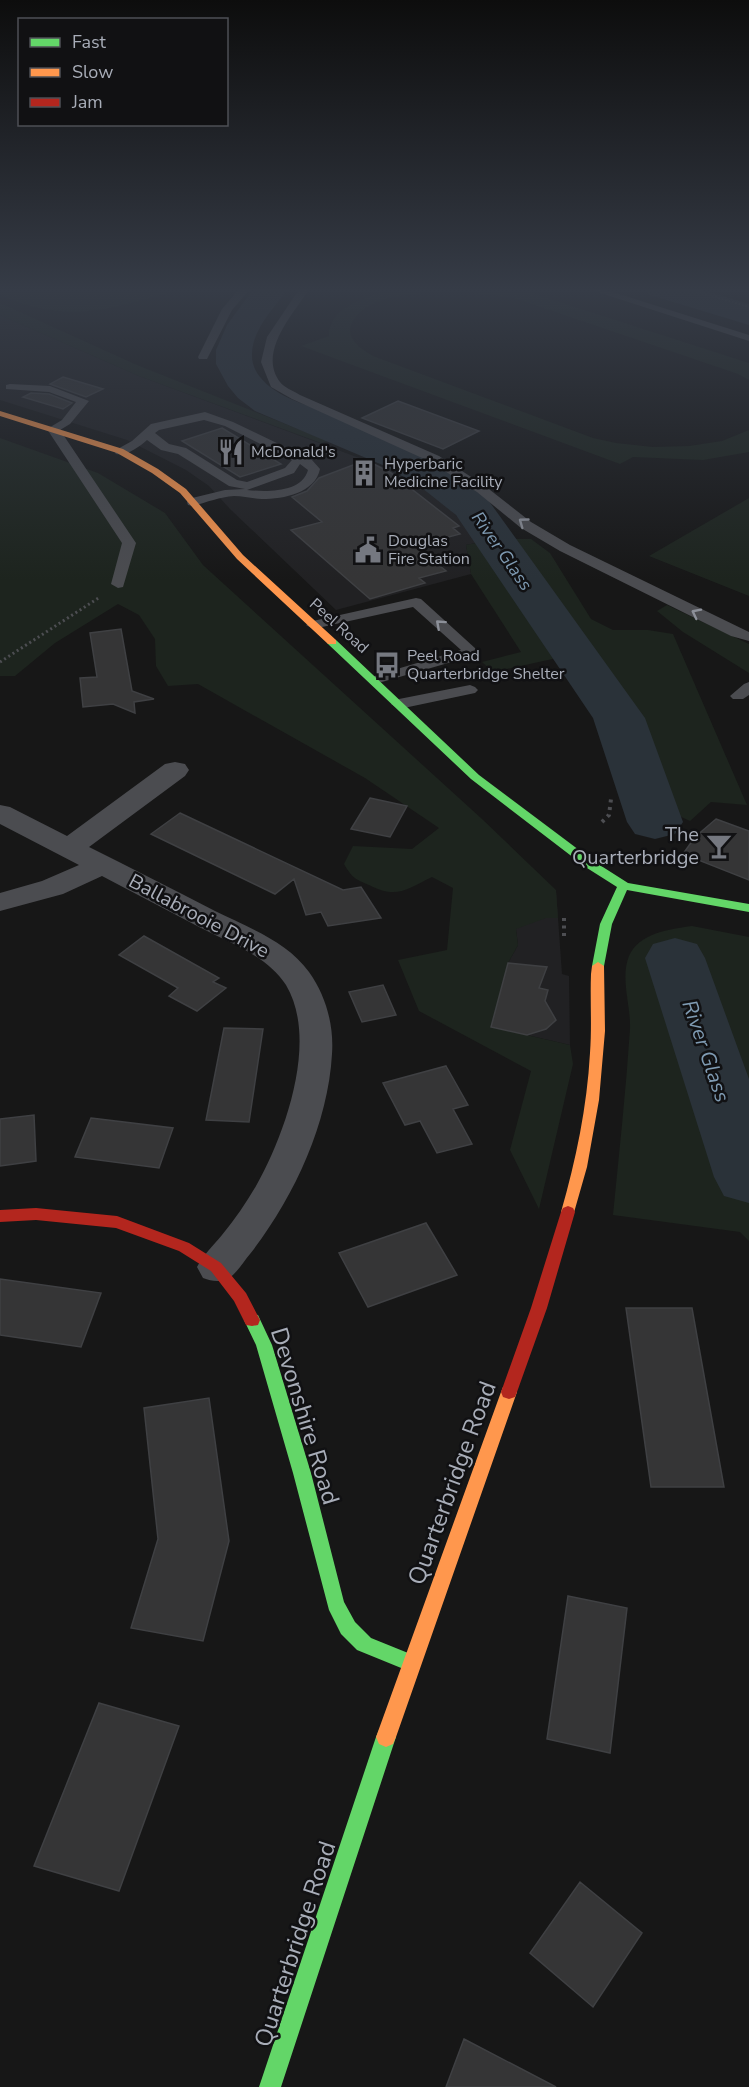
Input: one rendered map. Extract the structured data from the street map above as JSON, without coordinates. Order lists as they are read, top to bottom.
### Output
{
  "streets": {
    "main road": ["Peel Road", "Devonshire Road", "Quarterbridge Road"],
    "street": ["Ballabrooie Drive"]
  },
  "crossings": [
    ["Peel Road", "Quarterbridge Road"],
    ["Ballabrooie Drive", "Devonshire Road"],
    ["Devonshire Road", "Quarterbridge Road"]
  ],
  "water": ["River Glass"],
  "places": {
    "restaurant": ["McDonald's"],
    "building": ["Hyperbaric Medicine Facility"],
    "public building": ["Douglas Fire Station"],
    "bus stop": ["Peel Road Quarterbridge Shelter"],
    "bar": ["The Quarterbridge"]
  },
  "legend": ["Fast", "Slow", "Jam"]
}
